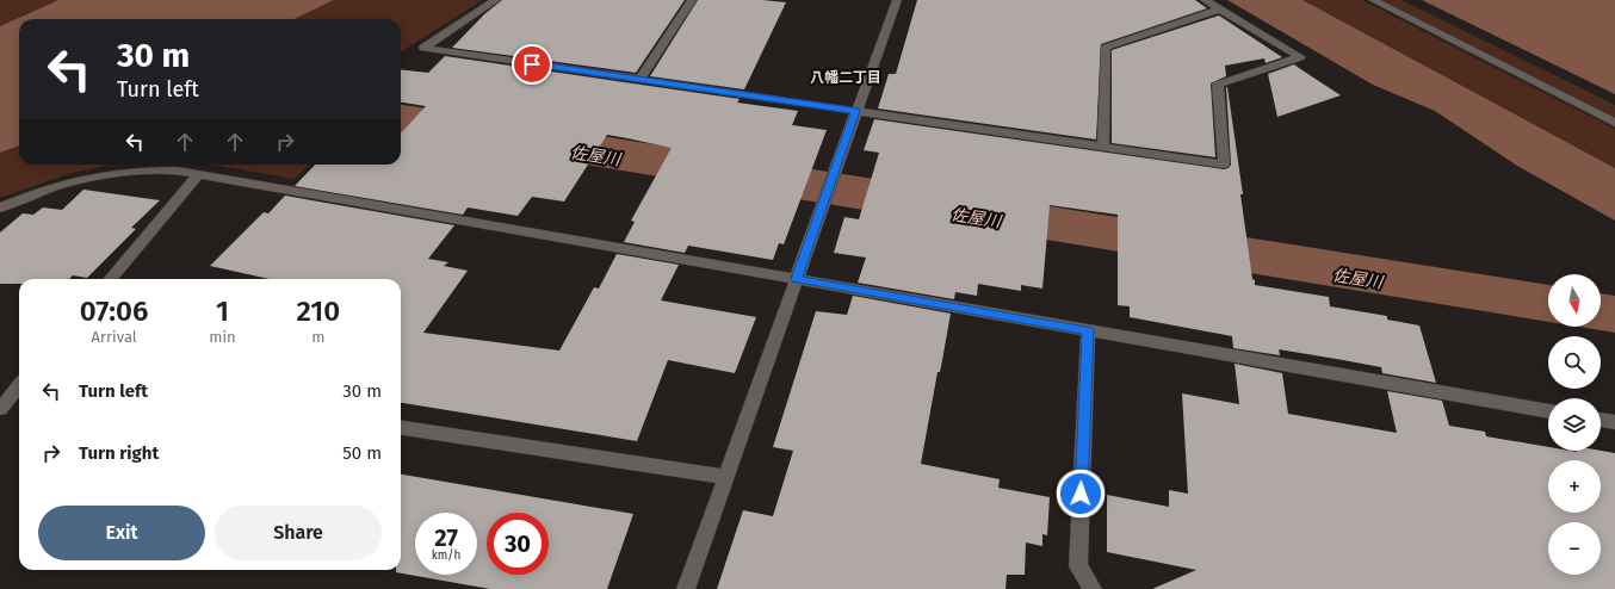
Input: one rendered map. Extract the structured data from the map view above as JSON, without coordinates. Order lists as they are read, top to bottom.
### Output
{
  "districts": ["八幡二丁目"],
  "water": ["佐屋川"],
  "north": "bottom",
  "page": {
    "turn": ["30 m", "Turn left"],
    "map_buttons": ["+", "−"],
    "eta": [
      "07:06",
      "Arrival",
      "1",
      "min",
      "210",
      "m"
    ],
    "list": [
      {
        "name": "Turn left",
        "value": "30 m"
      },
      {
        "name": "Turn right",
        "value": "50 m"
      }
    ],
    "buttons": ["Exit", "Share"],
    "speed": "27 km/h",
    "limit": "30"
  }
}
